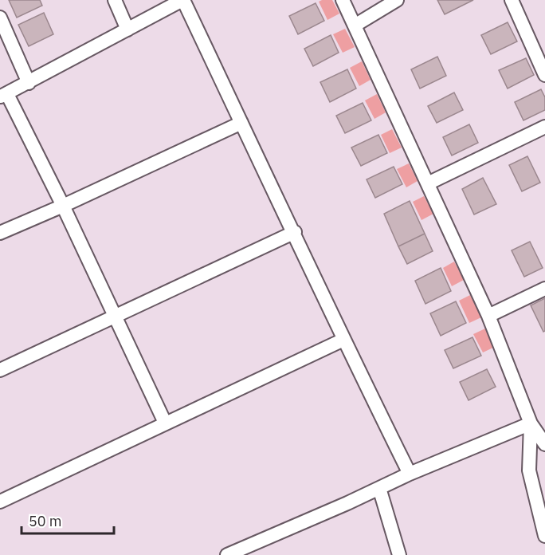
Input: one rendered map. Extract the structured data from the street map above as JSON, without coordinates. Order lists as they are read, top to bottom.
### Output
{
  "scale_bar": "50 m"
}
